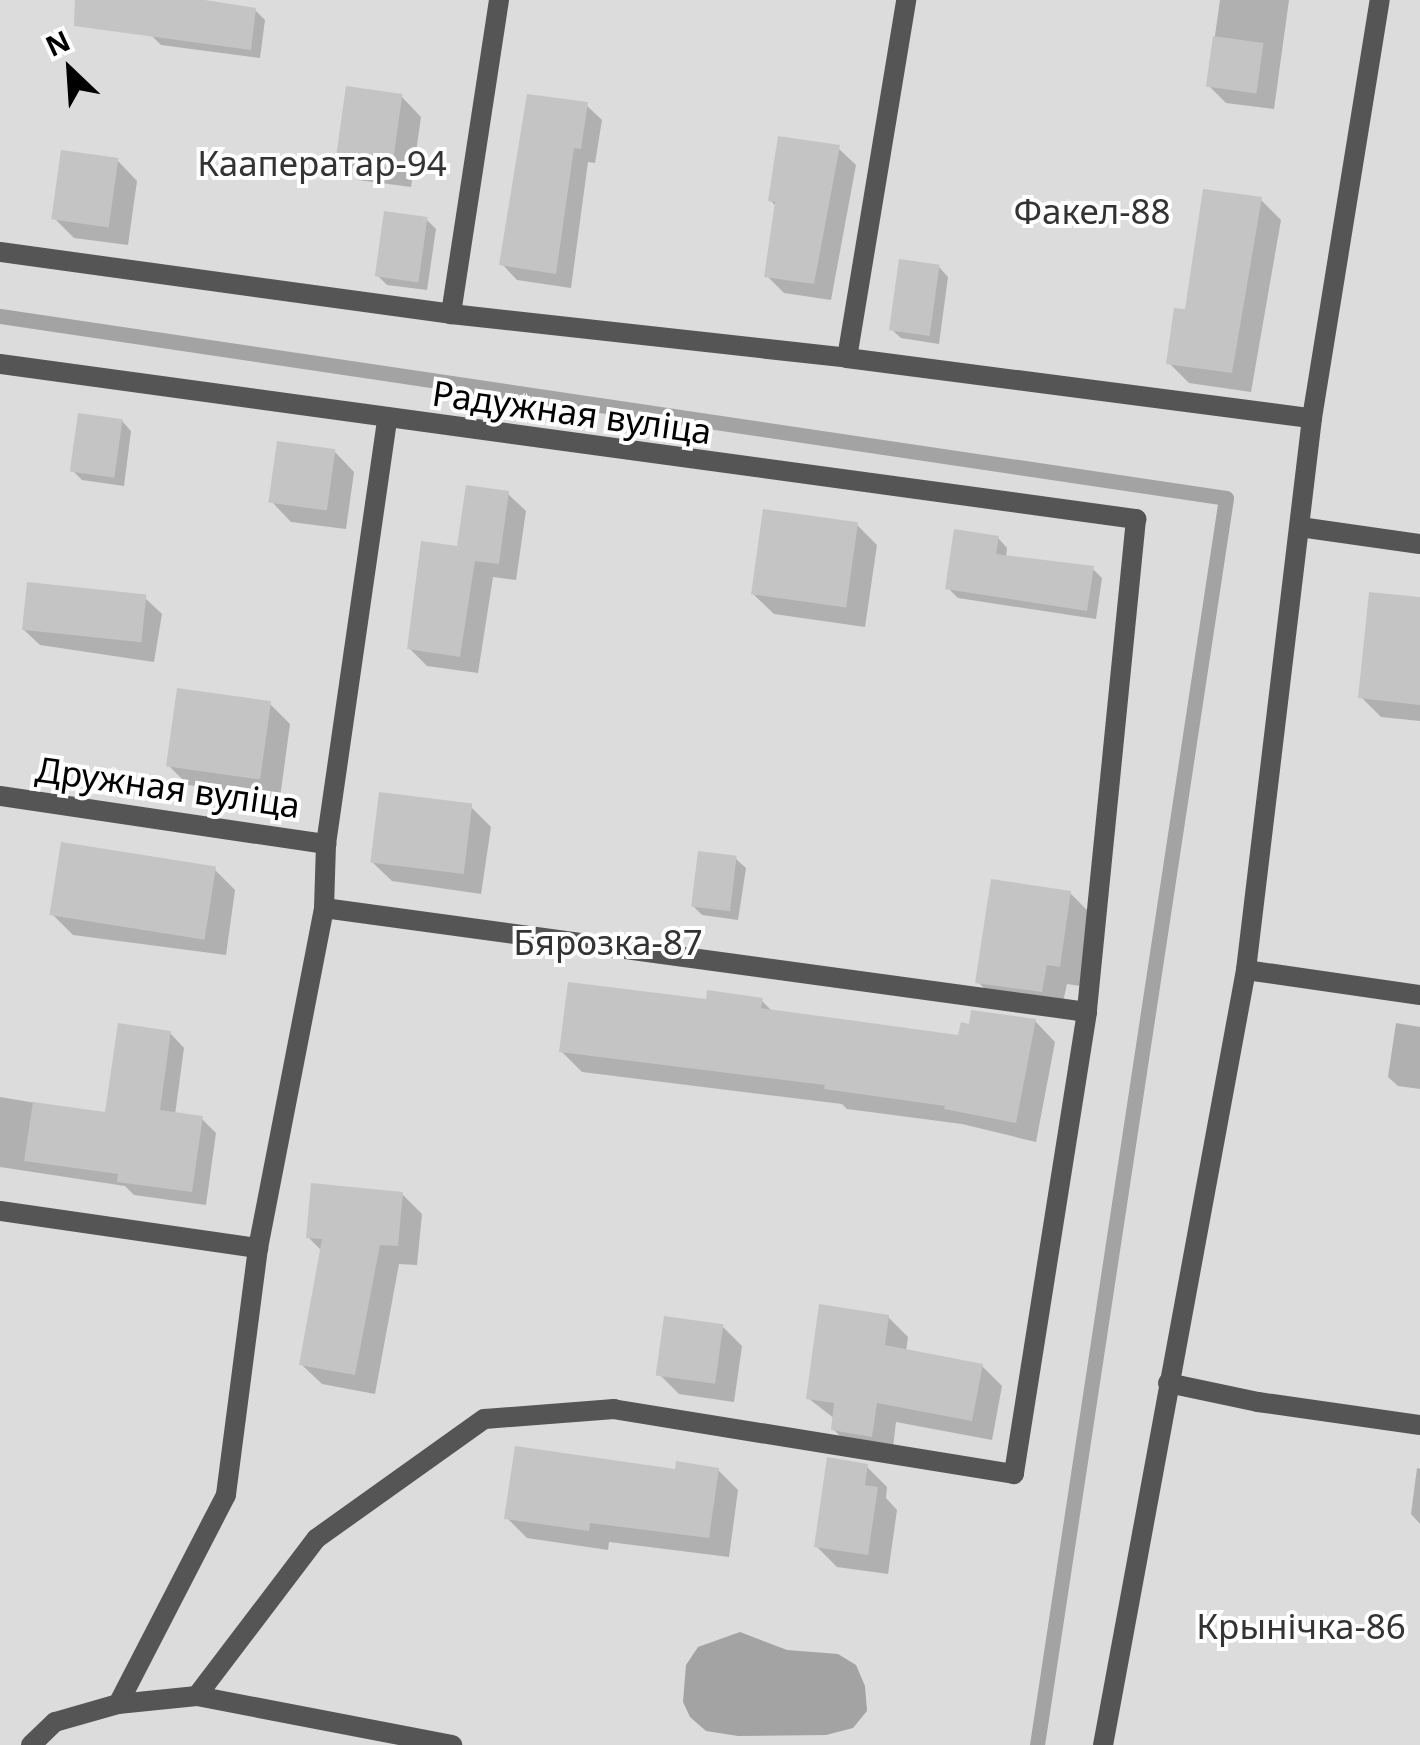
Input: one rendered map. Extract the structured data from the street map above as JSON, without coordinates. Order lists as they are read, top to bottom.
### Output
{
  "streets": {
    "street": ["Радужная вуліца", "Дружная вуліца"]
  },
  "parks": [
    "Кааператар-94",
    "Факел-88",
    "Бярозка-87",
    "Крынічка-86"
  ],
  "north": "top left"
}
